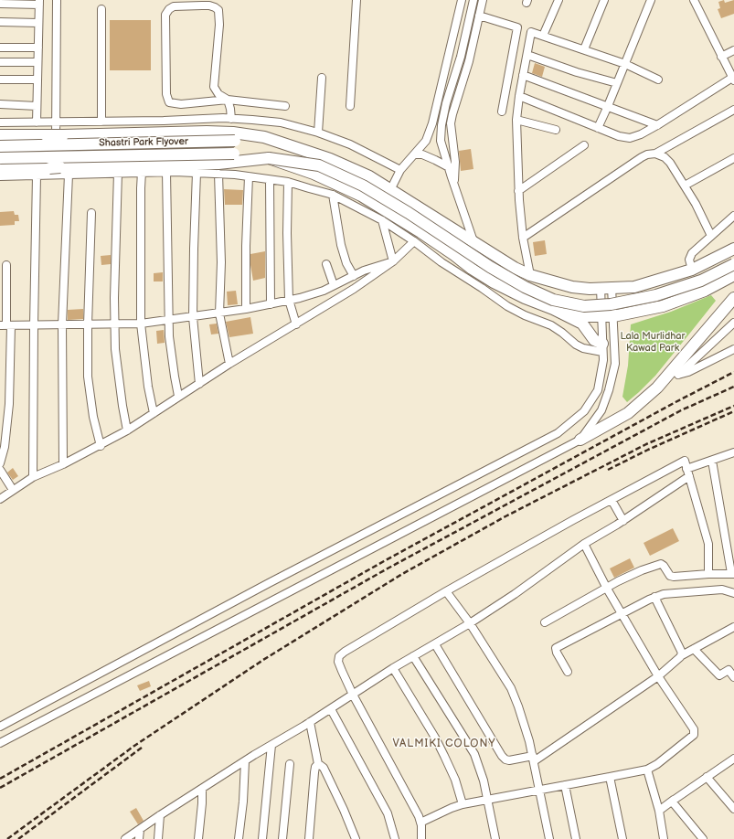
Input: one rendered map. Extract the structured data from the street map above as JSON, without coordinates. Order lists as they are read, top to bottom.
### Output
{
  "streets": {
    "highway": ["Shastri Park Flyover"]
  },
  "districts": ["VALMIKI COLONY"],
  "parks": ["Lala Murlidhar Kawad Park"]
}
